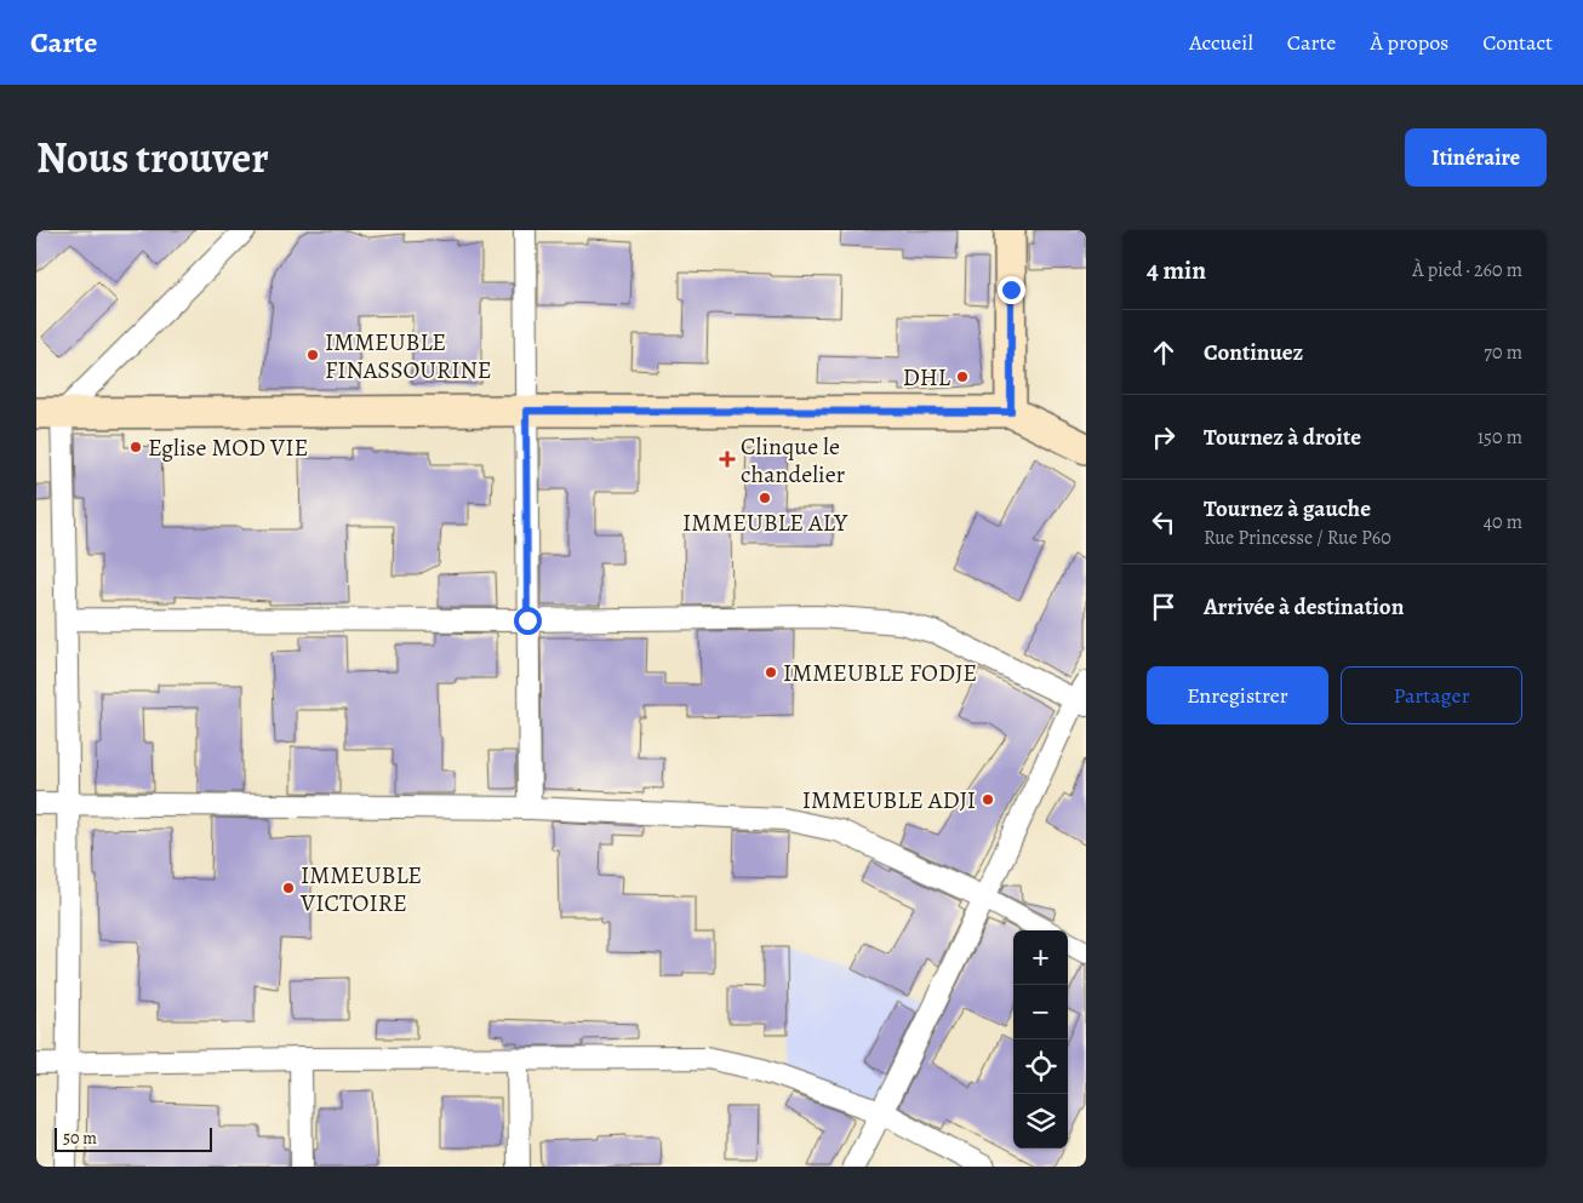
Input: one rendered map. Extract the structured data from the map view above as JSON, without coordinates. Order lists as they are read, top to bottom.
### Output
{
  "places": {
    "other": [
      "IMMEUBLE FINASSOURINE",
      "DHL",
      "Eglise MOD VIE",
      "IMMEUBLE ALY",
      "IMMEUBLE FODJE",
      "IMMEUBLE ADJI",
      "IMMEUBLE VICTOIRE"
    ],
    "health": ["Clinque le chandelier"]
  },
  "scale_bar": "50 m",
  "page": {
    "header": "Carte",
    "nav": [
      "Accueil",
      "Carte",
      "À propos",
      "Contact"
    ],
    "title": "Nous trouver",
    "buttons": [
      "Itinéraire",
      ["Enregistrer", "Partager"]
    ],
    "heading": ["4 min", "À pied · 260 m"],
    "list": [
      ["Continuez", "70 m"],
      ["Tournez à droite", "150 m"],
      ["Tournez à gauche", "Rue Princesse / Rue P60", "40 m"],
      "Arrivée à destination"
    ],
    "map_buttons": ["+", "−"],
    "scale": "50 m"
  }
}
